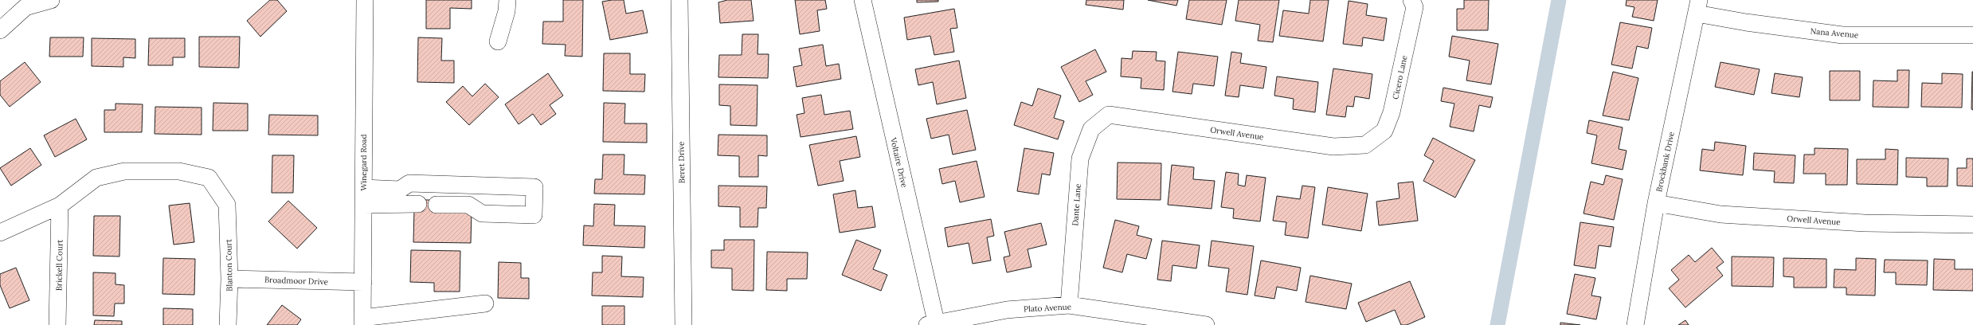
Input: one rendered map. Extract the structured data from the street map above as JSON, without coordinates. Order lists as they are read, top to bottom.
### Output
{
  "streets": {
    "street": [
      "Nana Avenue",
      "Cicero Lane",
      "Orwell Avenue",
      "Brockbank Drive",
      "Winegard Road",
      "Beret Drive",
      "Voltaire Drive",
      "Dante Lane",
      "Brickell Court",
      "Blanton Court",
      "Broadmoor Drive",
      "Plato Avenue"
    ]
  },
  "crossings": [
    ["Nana Avenue", "Brockbank Drive"],
    ["Cicero Lane", "Orwell Avenue"],
    ["Orwell Avenue", "Brockbank Drive"],
    ["Orwell Avenue", "Dante Lane"],
    ["Winegard Road", "Broadmoor Drive"],
    ["Voltaire Drive", "Plato Avenue"],
    ["Dante Lane", "Plato Avenue"],
    ["Brickell Court", "Blanton Court"],
    ["Blanton Court", "Broadmoor Drive"]
  ]
}
